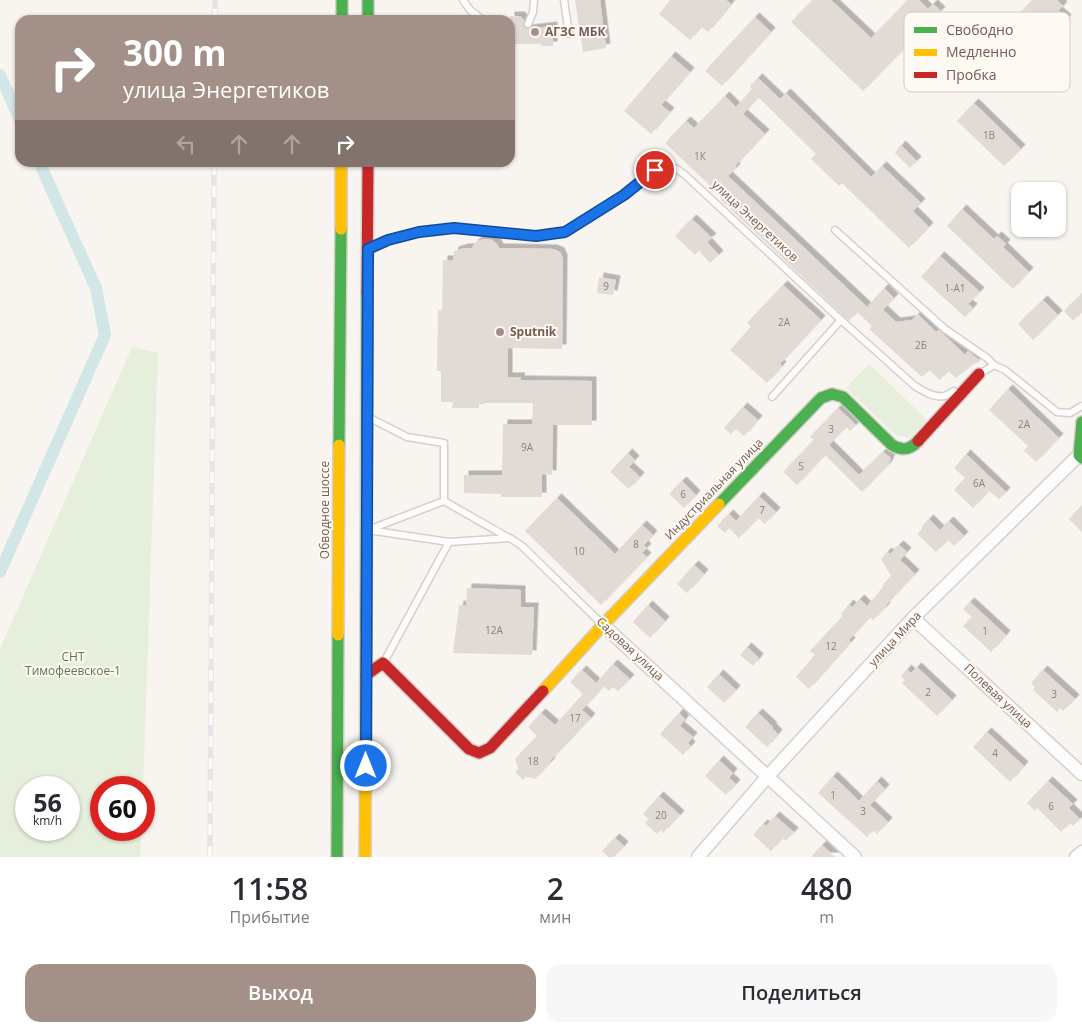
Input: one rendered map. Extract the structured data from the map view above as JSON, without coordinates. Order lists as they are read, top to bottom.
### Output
{
  "streets": {
    "main road": ["Индустриальная улица", "Обводное шоссе", "улица Мира"],
    "street": ["Садовая улица", "Полевая улица"],
    "lane": ["улица Энергетиков"]
  },
  "crossings": [
    ["улица Энергетиков", "Индустриальная улица"],
    ["Индустриальная улица", "Садовая улица"],
    ["улица Мира", "Садовая улица"],
    ["улица Мира", "Полевая улица"]
  ],
  "parks": ["СНТ Тимофеевское-1"],
  "places": ["АГЗС МБК", "Sputnik"],
  "house_numbers": [
    "1В",
    "1К",
    "9",
    "1-А1",
    "2А",
    "2Б",
    "2А",
    "3",
    "9А",
    "5",
    "6А",
    "6",
    "7",
    "8",
    "10",
    "12А",
    "1",
    "12",
    "2",
    "3",
    "17",
    "4",
    "18",
    "1",
    "6",
    "3",
    "20"
  ],
  "legend": ["Свободно", "Медленно", "Пробка"],
  "page": {
    "turn": ["300 m", "улица Энергетиков"],
    "speed": "56 km/h",
    "limit": "60",
    "eta": [
      "11:58",
      "Прибытие",
      "2",
      "мин",
      "480",
      "m"
    ],
    "buttons": ["Выход", "Поделиться"]
  }
}
